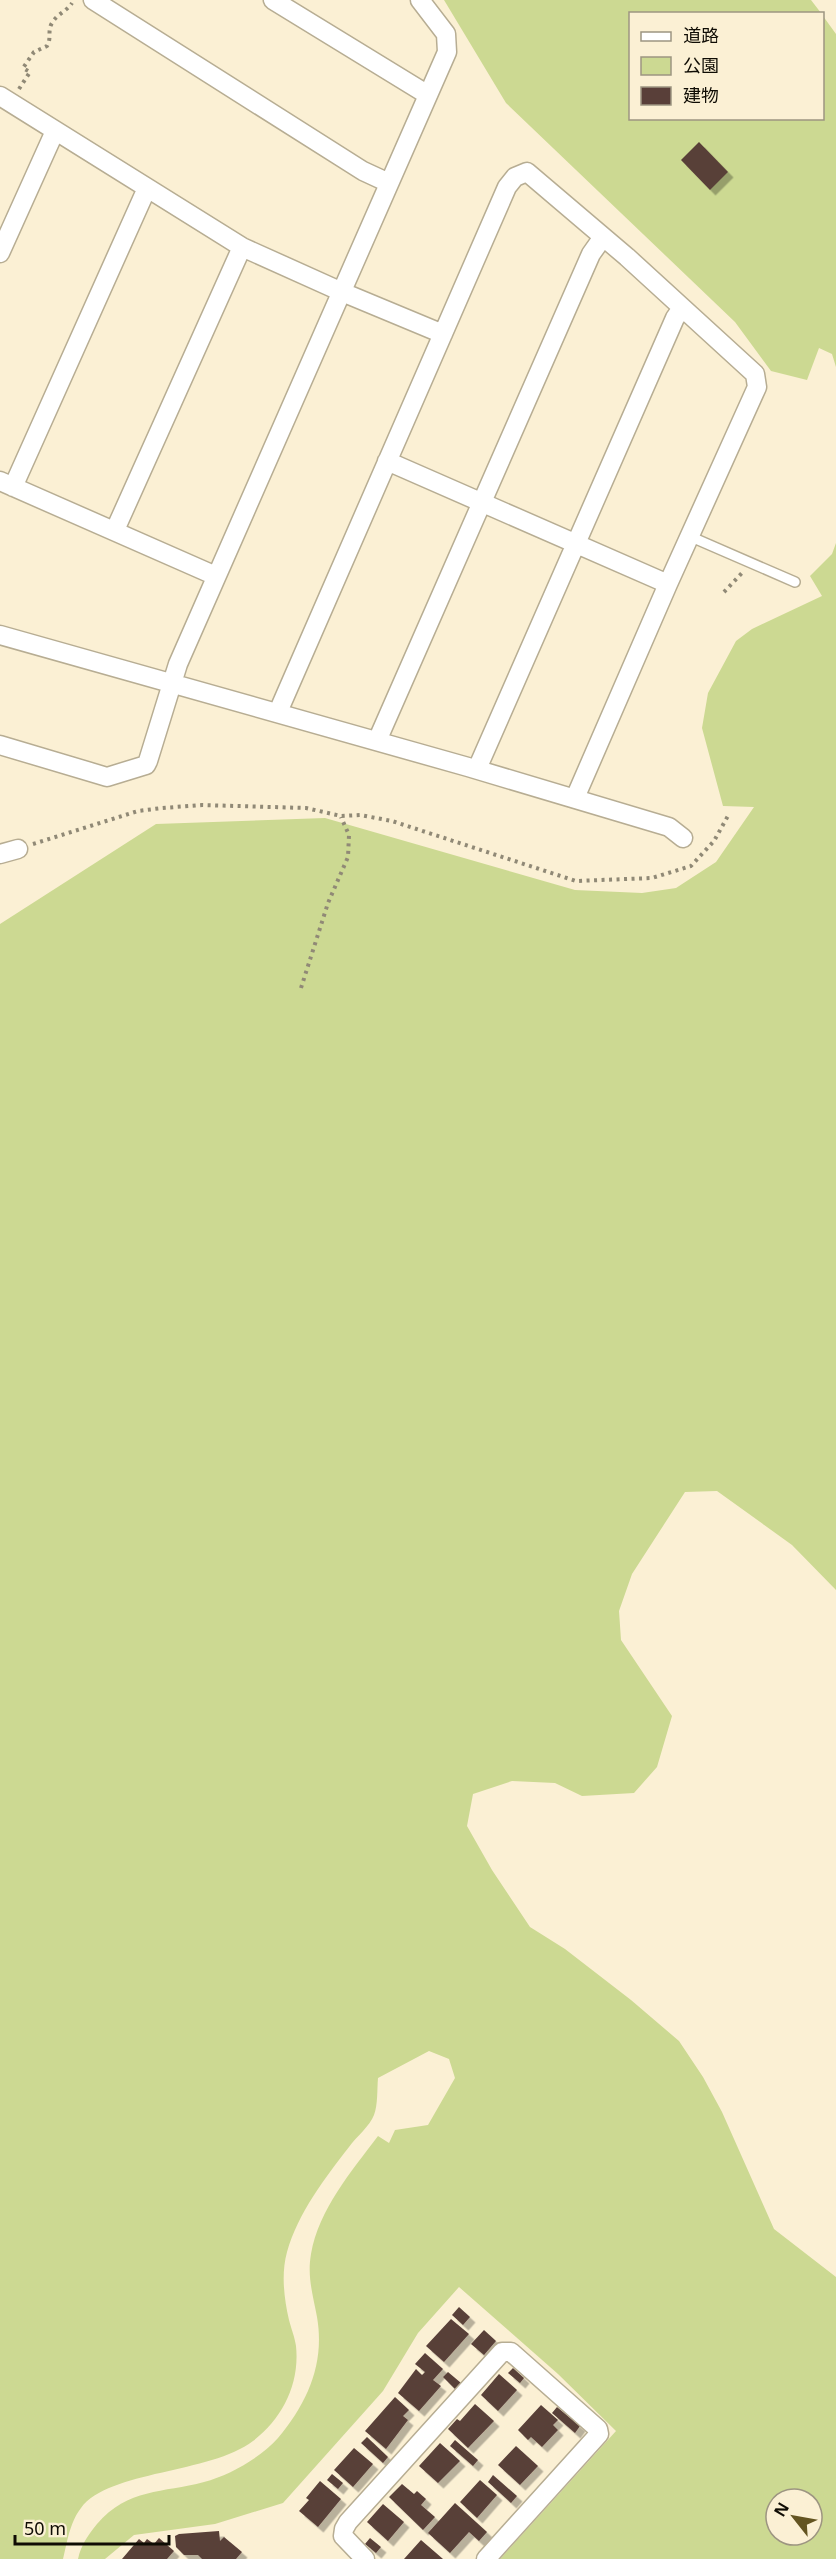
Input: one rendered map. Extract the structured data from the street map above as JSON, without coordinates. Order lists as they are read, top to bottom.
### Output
{
  "legend": ["道路", "公園", "建物"],
  "scale_bar": "50 m",
  "north": "top left"
}
